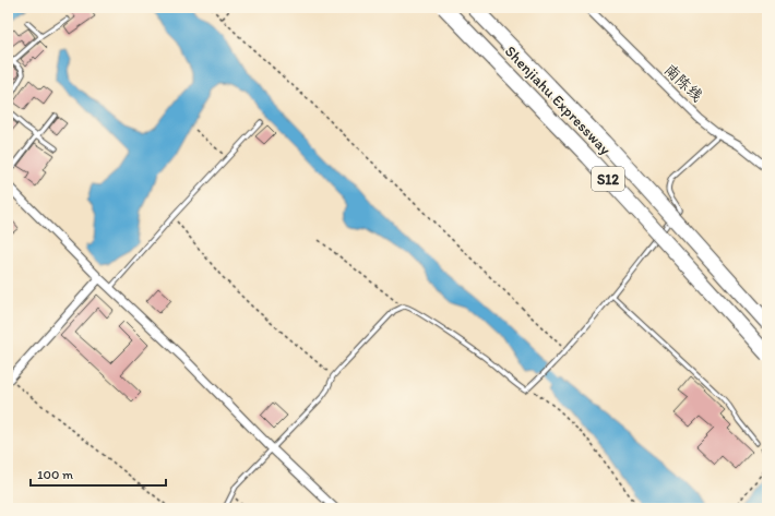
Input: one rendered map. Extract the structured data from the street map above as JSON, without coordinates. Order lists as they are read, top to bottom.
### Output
{
  "streets": {
    "highway": ["Shenjiahu Expressway", "S12"],
    "street": ["南陈线"]
  },
  "scale_bar": "100 m"
}
